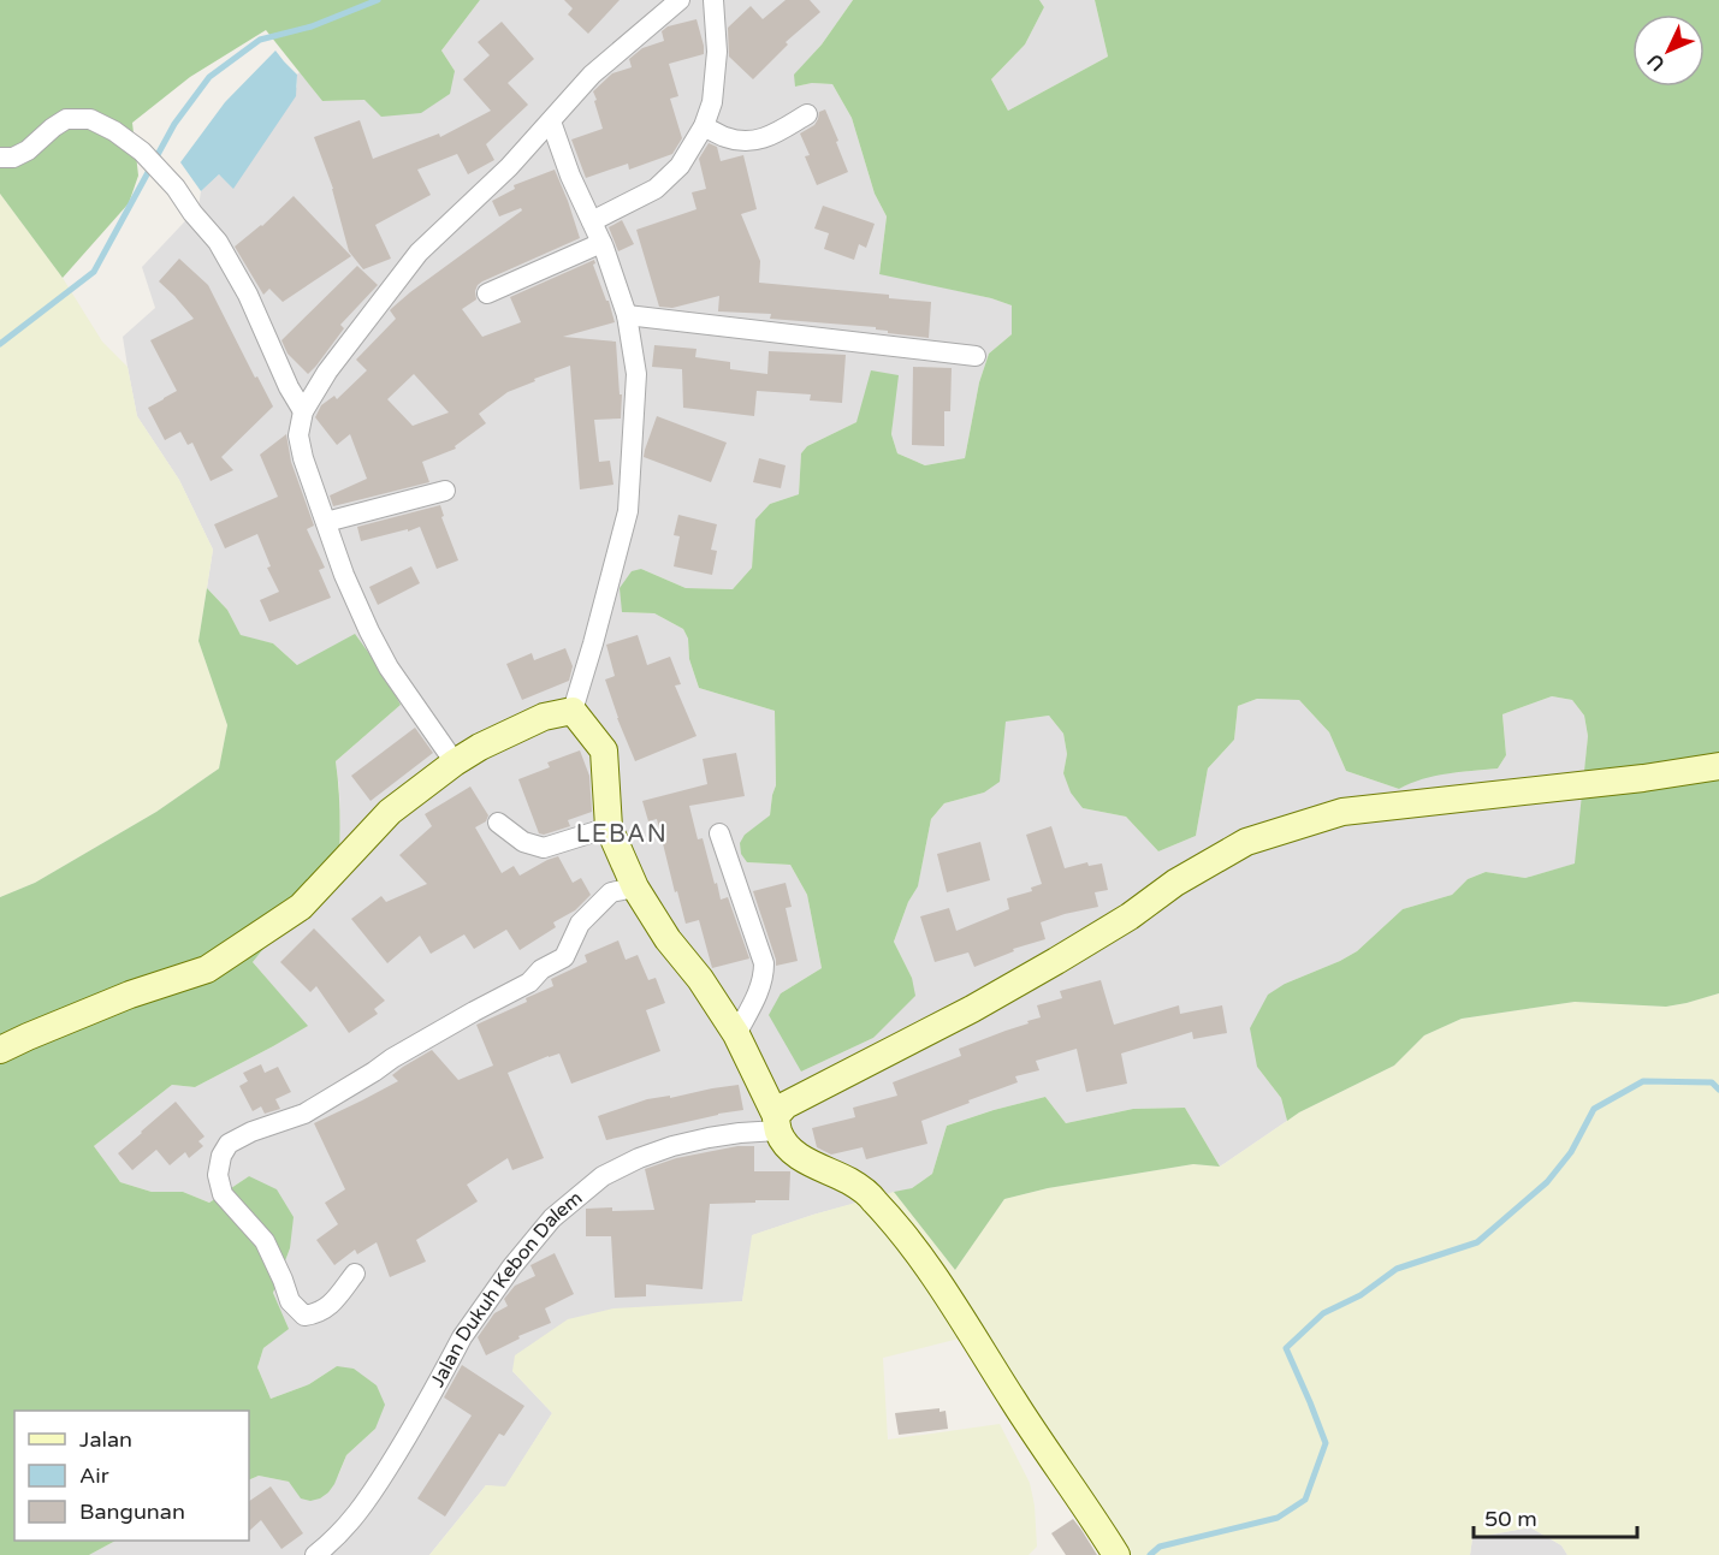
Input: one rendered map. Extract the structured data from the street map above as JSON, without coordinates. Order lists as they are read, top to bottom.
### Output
{
  "streets": {
    "street": ["Jalan Dukuh Kebon Dalem"]
  },
  "districts": ["LEBAN"],
  "legend": ["Jalan", "Air", "Bangunan"],
  "scale_bar": "50 m",
  "north": "bottom left"
}
